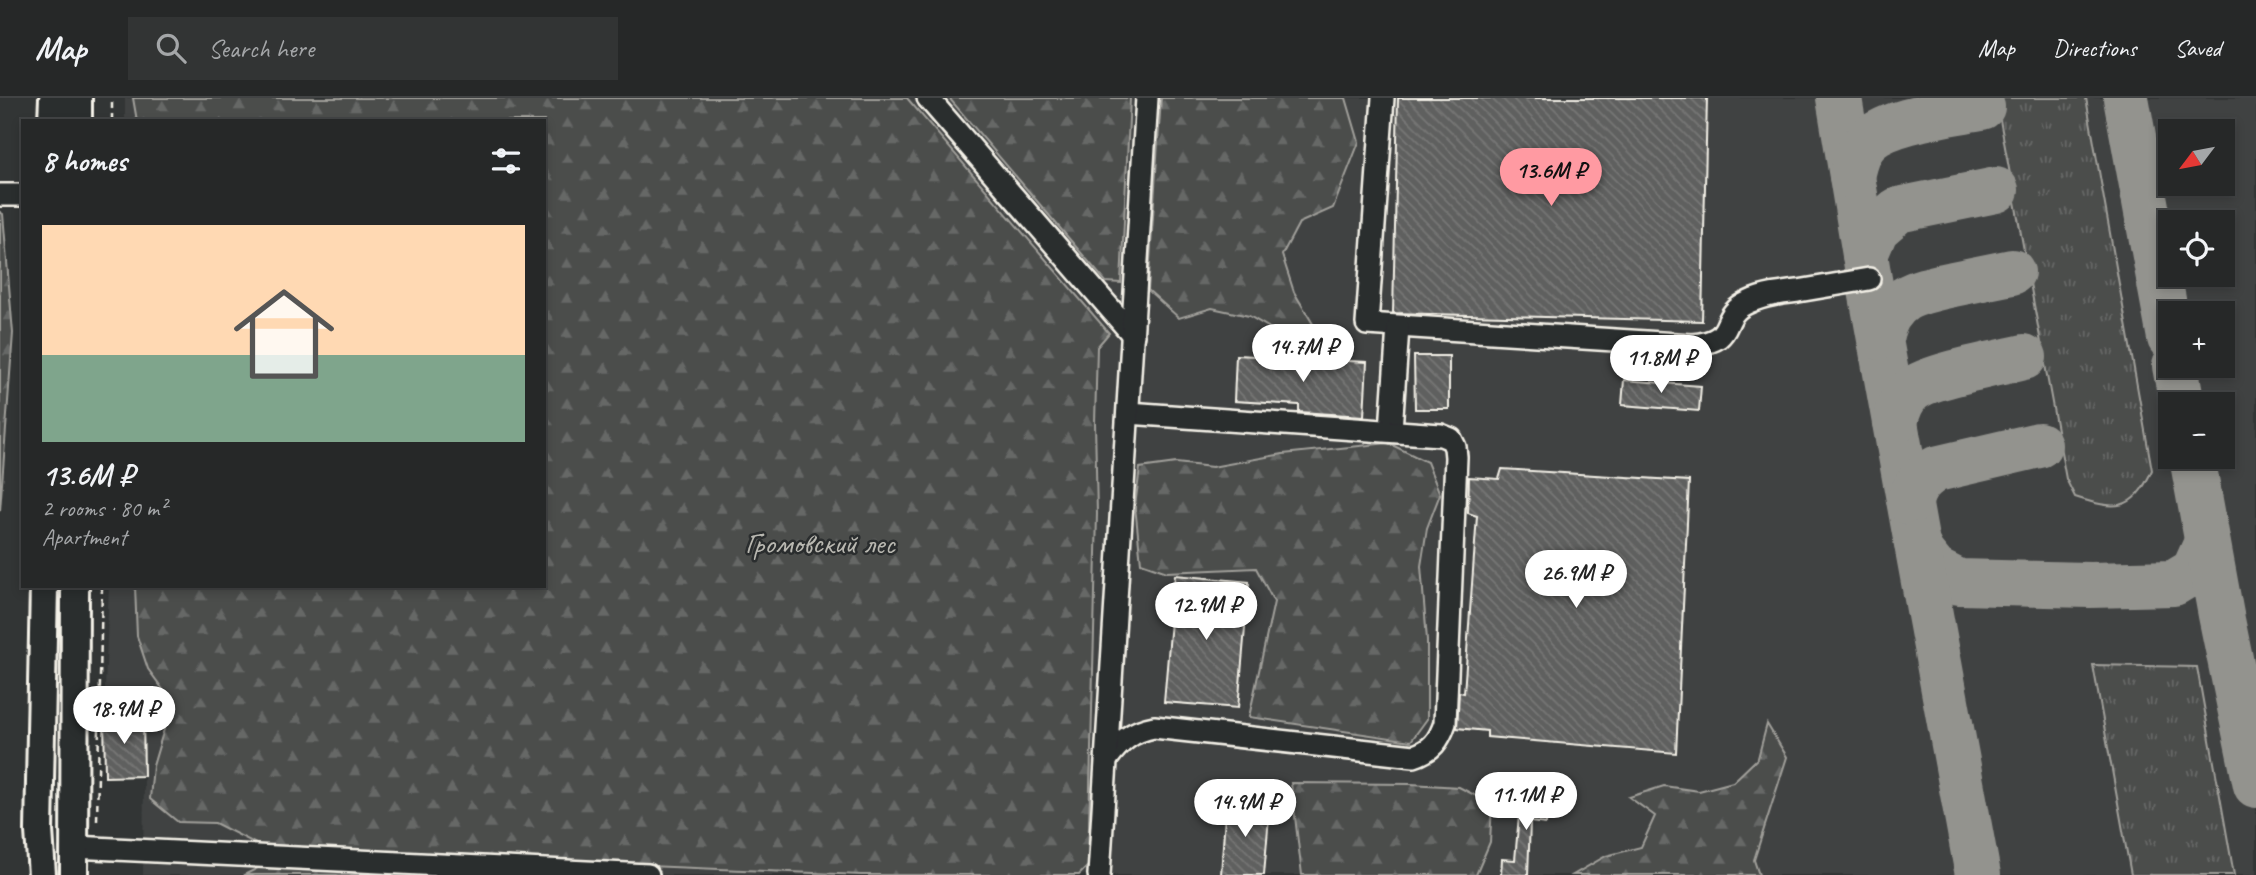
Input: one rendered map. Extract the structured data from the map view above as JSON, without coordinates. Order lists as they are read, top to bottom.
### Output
{
  "parks": ["Громовский лес"],
  "north": "bottom left",
  "page": {
    "header": "Map",
    "search": "Search here",
    "nav": ["Map", "Directions", "Saved"],
    "map_buttons": ["+", "−"],
    "heading": "8 homes",
    "price": [
      "13.6M ₽",
      "14.7M ₽",
      "11.8M ₽",
      "26.9M ₽",
      "12.9M ₽",
      "18.9M ₽",
      "11.1M ₽",
      "14.9M ₽"
    ],
    "list": [
      {
        "name": "13.6M ₽",
        "note": "2 rooms · 80 m² · Apartment"
      }
    ]
  }
}
